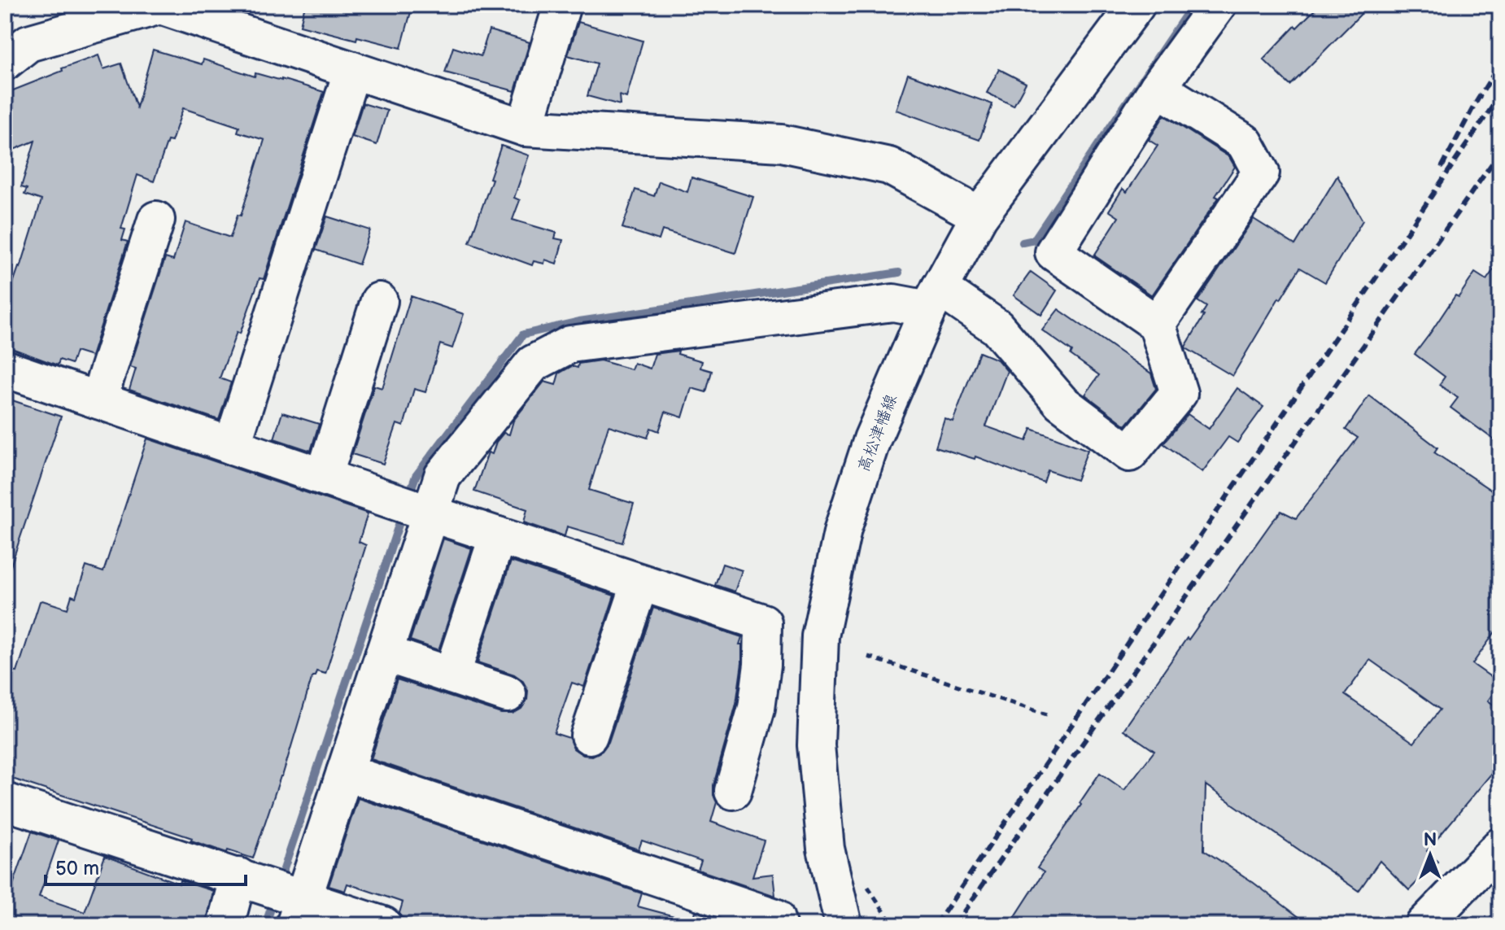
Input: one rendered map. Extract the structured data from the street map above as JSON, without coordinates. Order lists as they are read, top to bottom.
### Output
{
  "streets": {
    "street": ["高松津幡線"]
  },
  "scale_bar": "50 m",
  "north": "top"
}
